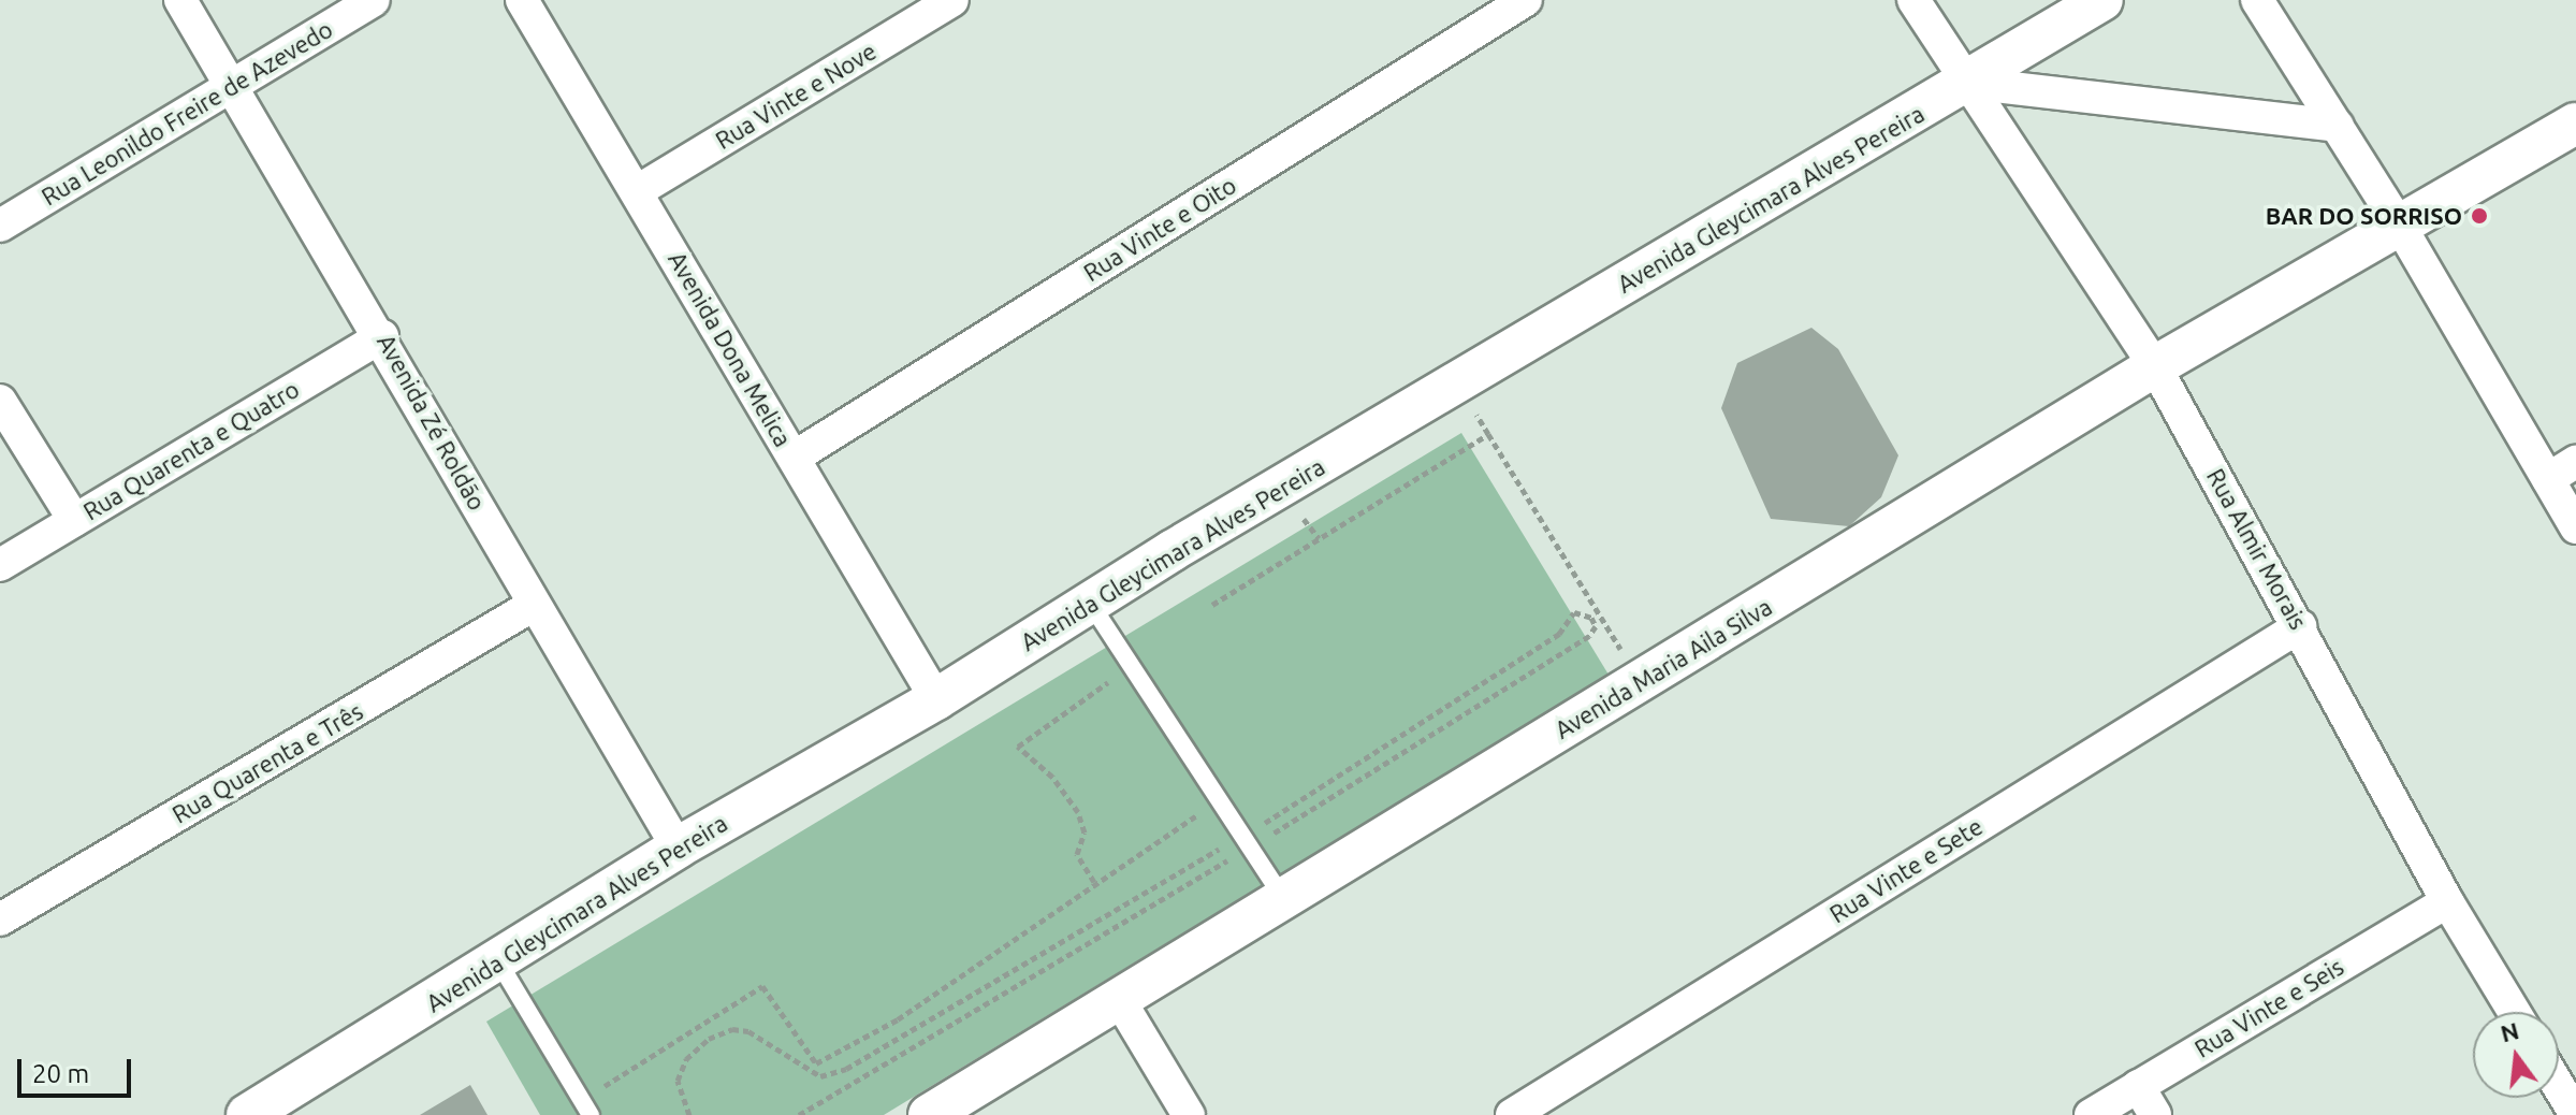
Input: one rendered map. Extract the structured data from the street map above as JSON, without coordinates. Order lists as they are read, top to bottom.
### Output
{
  "streets": {
    "street": [
      "Rua Vinte e Nove",
      "Rua Leonildo Freire de Azevedo",
      "Avenida Gleycimara Alves Pereira",
      "Rua Vinte e Oito",
      "Avenida Dona Melica",
      "Avenida Zé Roldão",
      "Rua Quarenta e Quatro",
      "Rua Almir Morais",
      "Avenida Maria Aila Silva",
      "Rua Quarenta e Três",
      "Rua Vinte e Sete",
      "Rua Vinte e Seis"
    ]
  },
  "crossings": [
    ["Rua Vinte e Nove", "Avenida Dona Melica"],
    ["Rua Leonildo Freire de Azevedo", "Avenida Zé Roldão"],
    ["Avenida Gleycimara Alves Pereira", "Avenida Dona Melica"],
    ["Avenida Gleycimara Alves Pereira", "Avenida Zé Roldão"],
    ["Avenida Gleycimara Alves Pereira", "Rua Almir Morais"],
    ["Rua Vinte e Oito", "Avenida Dona Melica"],
    ["Avenida Zé Roldão", "Rua Quarenta e Quatro"],
    ["Avenida Zé Roldão", "Rua Quarenta e Três"],
    ["Rua Almir Morais", "Avenida Maria Aila Silva"],
    ["Rua Almir Morais", "Rua Vinte e Sete"],
    ["Rua Almir Morais", "Rua Vinte e Seis"]
  ],
  "places": ["BAR DO SORRISO"],
  "scale_bar": "20 m",
  "north": "top"
}
